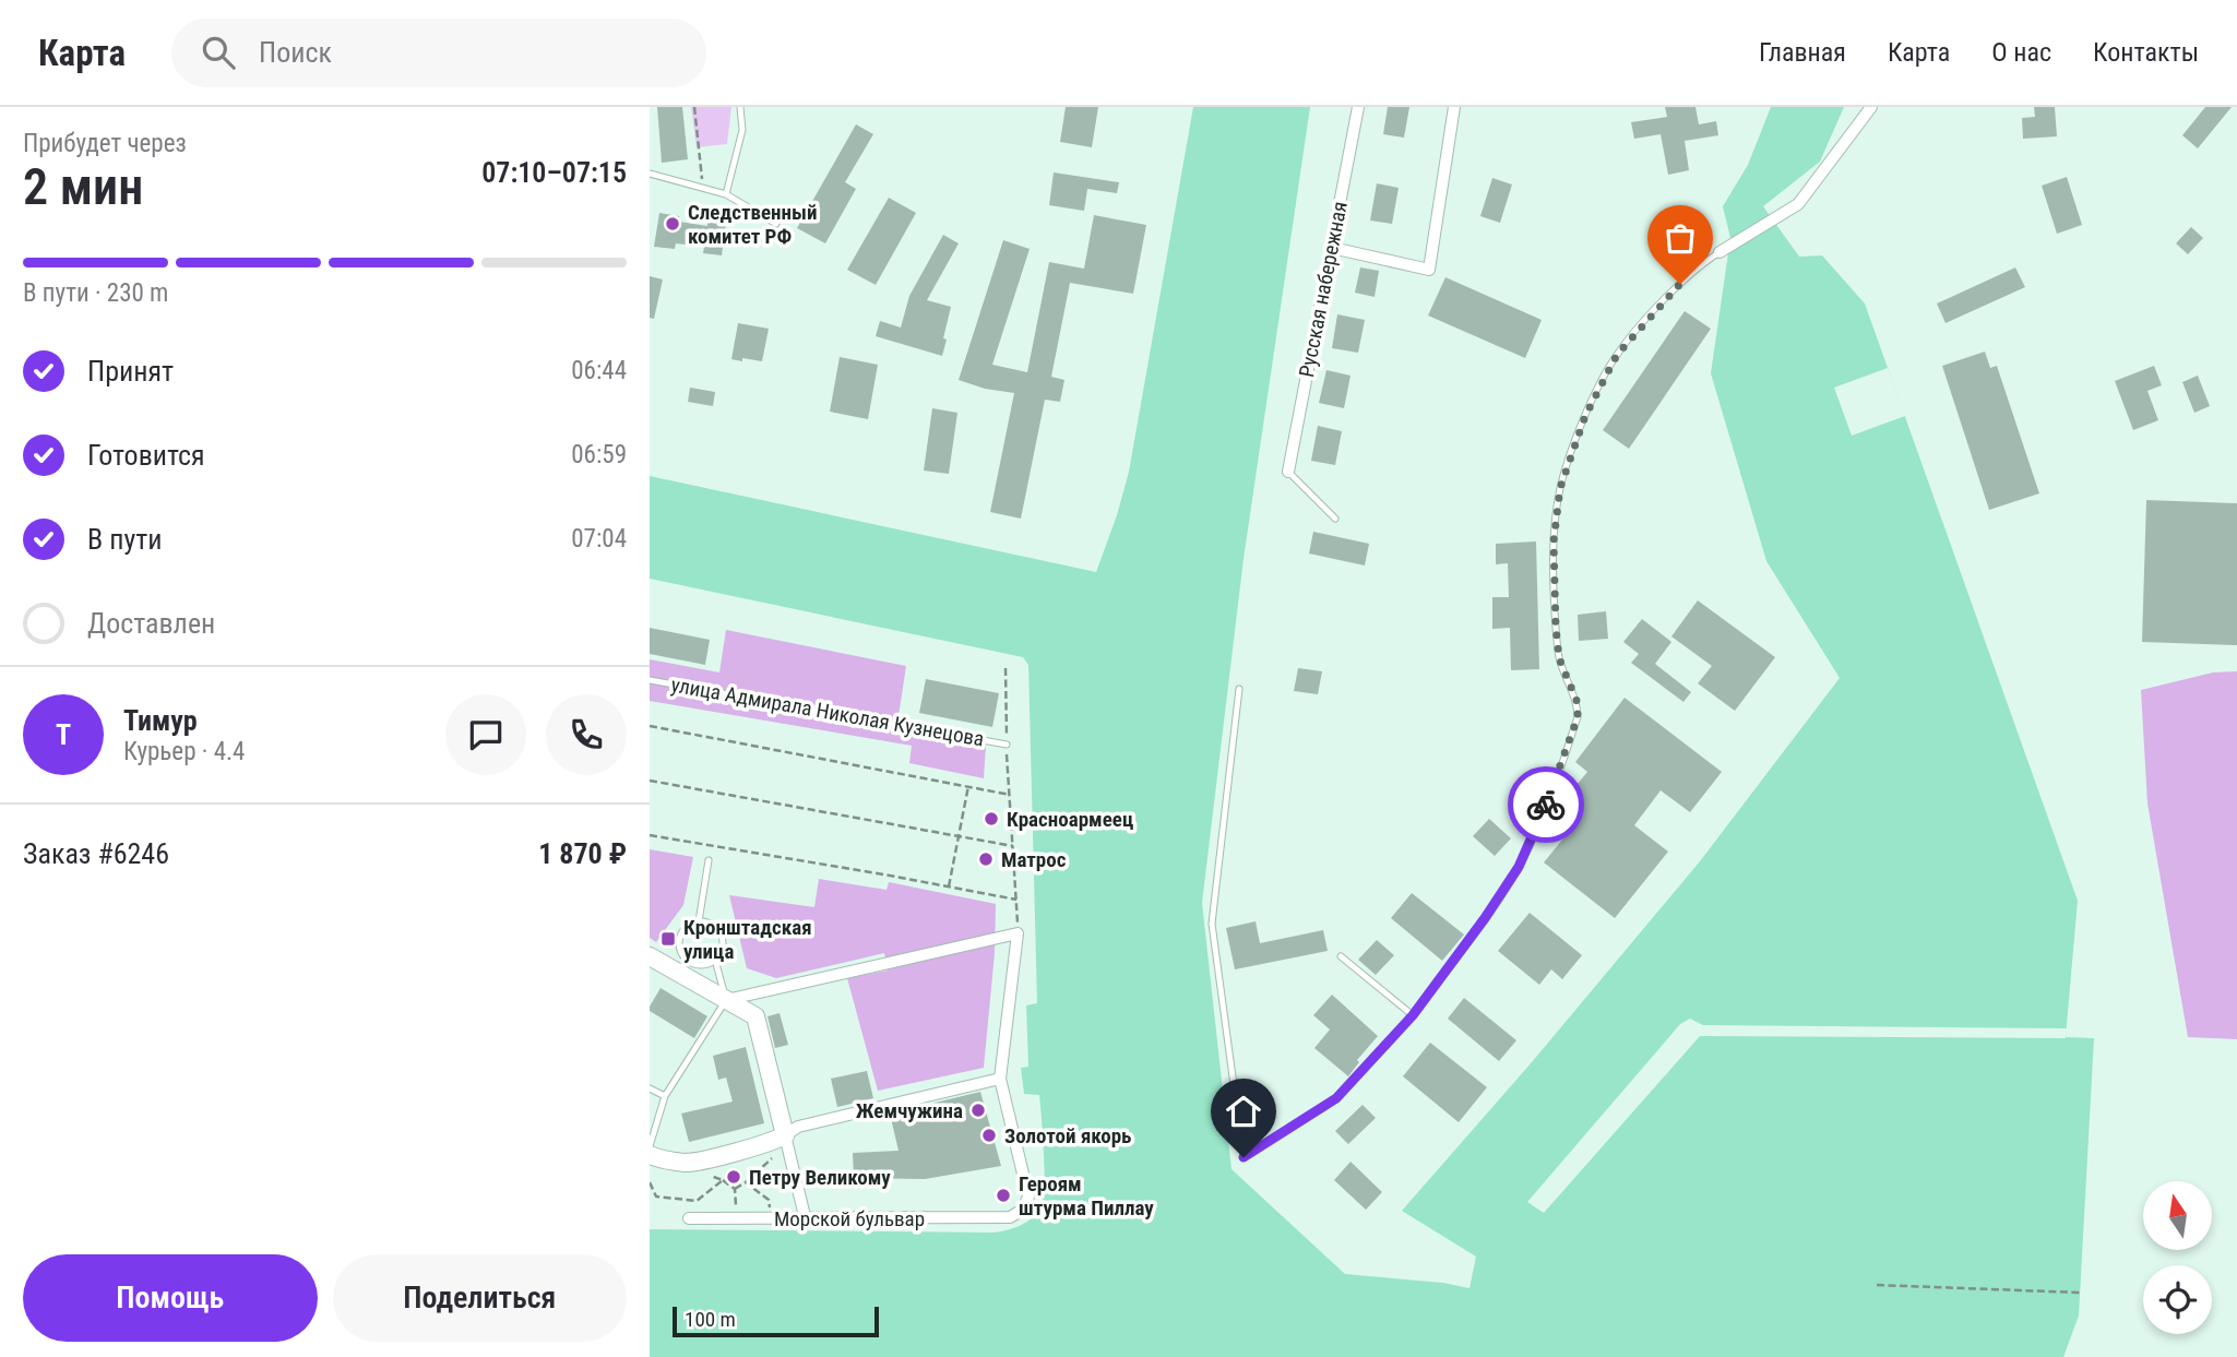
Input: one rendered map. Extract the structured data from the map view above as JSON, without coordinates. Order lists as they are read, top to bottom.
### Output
{
  "streets": {
    "street": ["Русская набережная", "Морской бульвар"],
    "lane": ["улица Адмирала Николая Кузнецова"]
  },
  "places": {
    "other": [
      "Следственный комитет РФ",
      "Красноармеец",
      "Матрос",
      "Жемчужина",
      "Золотой якорь",
      "Петру Великому",
      "Героям штурма Пиллау"
    ],
    "transit": ["Кронштадская улица"]
  },
  "scale_bar": "100 m",
  "north": "top",
  "page": {
    "header": "Карта",
    "search": "Поиск",
    "nav": [
      "Главная",
      "Карта",
      "О нас",
      "Контакты"
    ],
    "heading": ["2 мин", "Прибудет через", "07:10–07:15"],
    "panel": [
      "Тимур",
      "Курьер · 4.4",
      "Заказ #6246",
      "1 870 ₽"
    ],
    "bar": "В пути · 230 m",
    "list": [
      ["Принят", "06:44"],
      ["Готовится", "06:59"],
      ["В пути", "07:04"],
      "Доставлен"
    ],
    "round": "Т",
    "buttons": ["Помощь", "Поделиться"],
    "scale": "100 m"
  }
}
